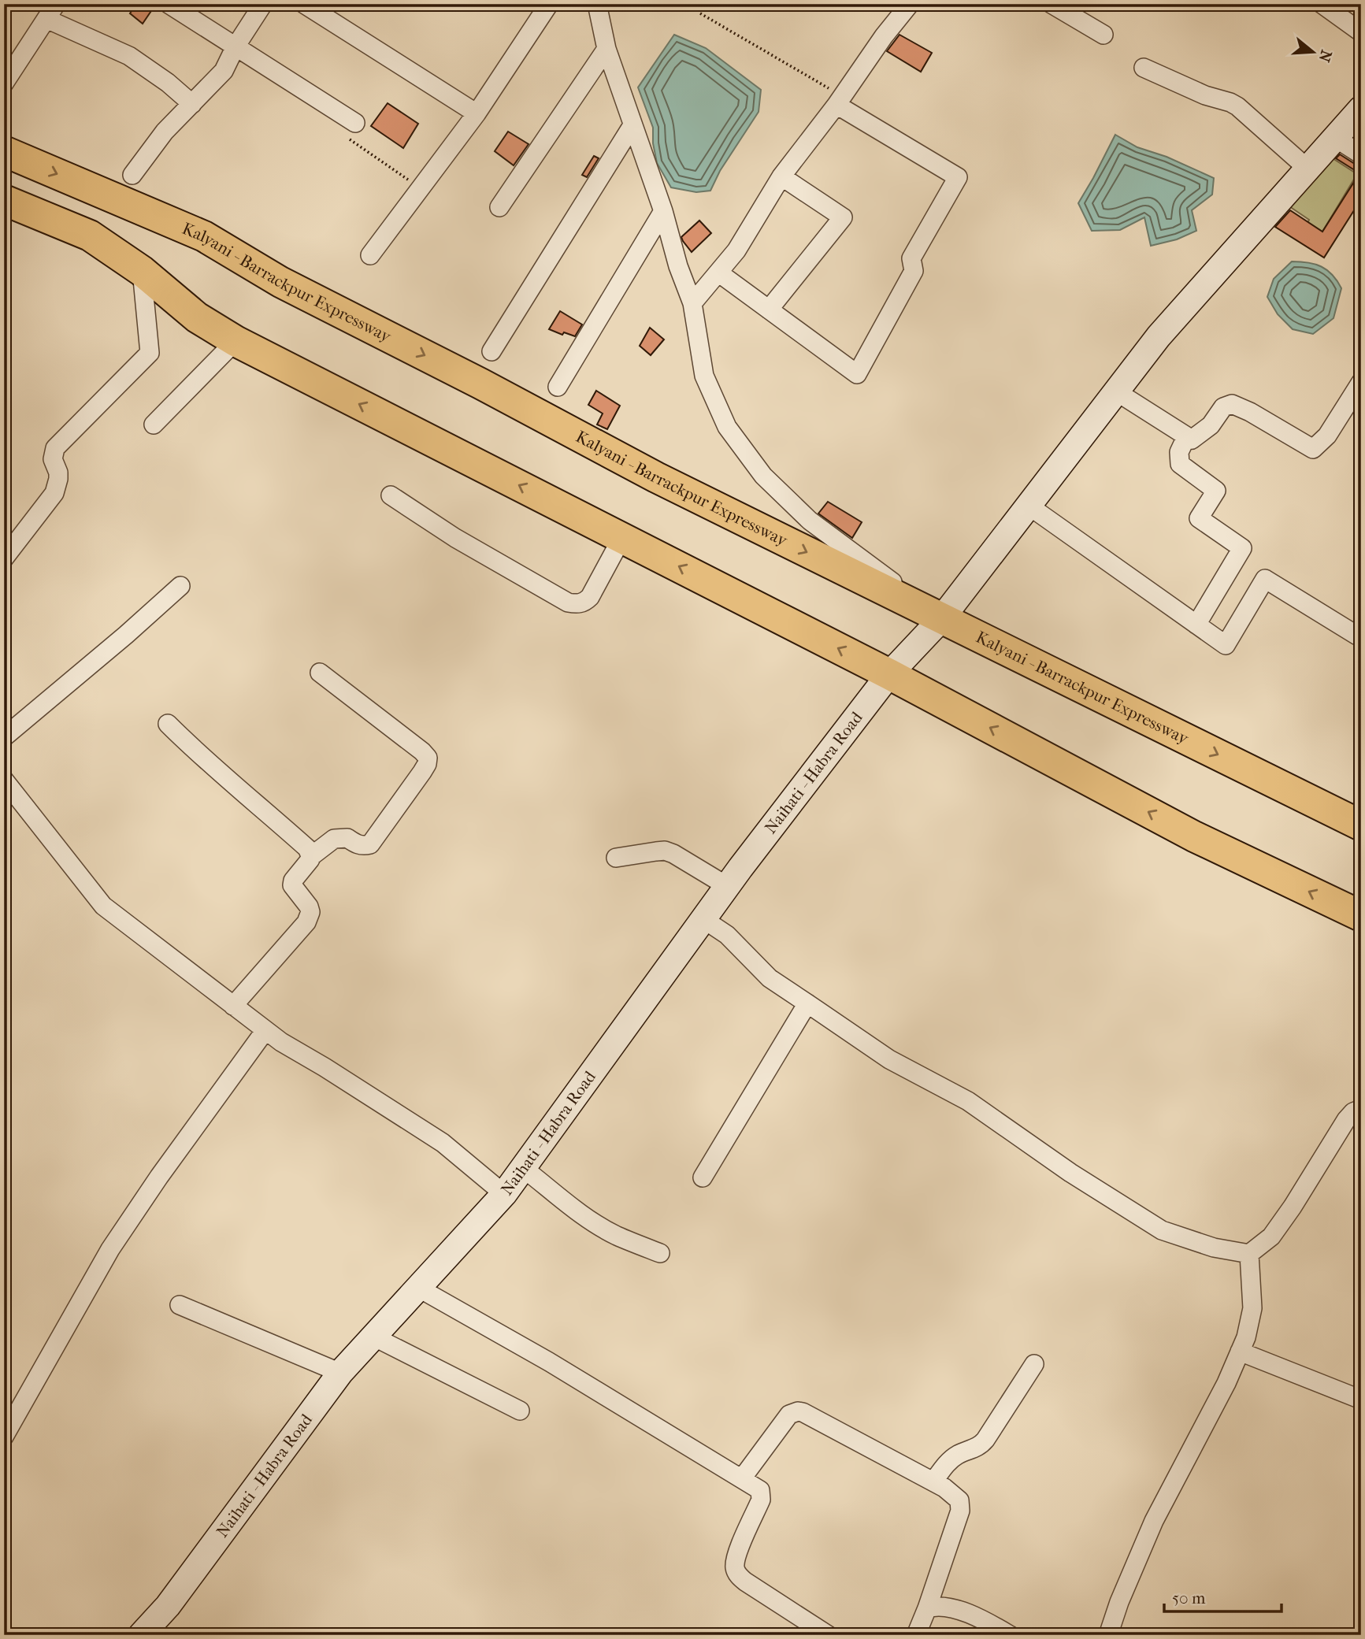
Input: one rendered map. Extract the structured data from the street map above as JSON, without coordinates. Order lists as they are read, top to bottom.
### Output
{
  "streets": {
    "highway": ["Kalyani - Barrackpur Expressway"],
    "main road": ["Naihati - Habra Road"]
  },
  "crossings": [
    ["Kalyani - Barrackpur Expressway", "Naihati - Habra Road"]
  ],
  "scale_bar": "50 m",
  "north": "right"
}
